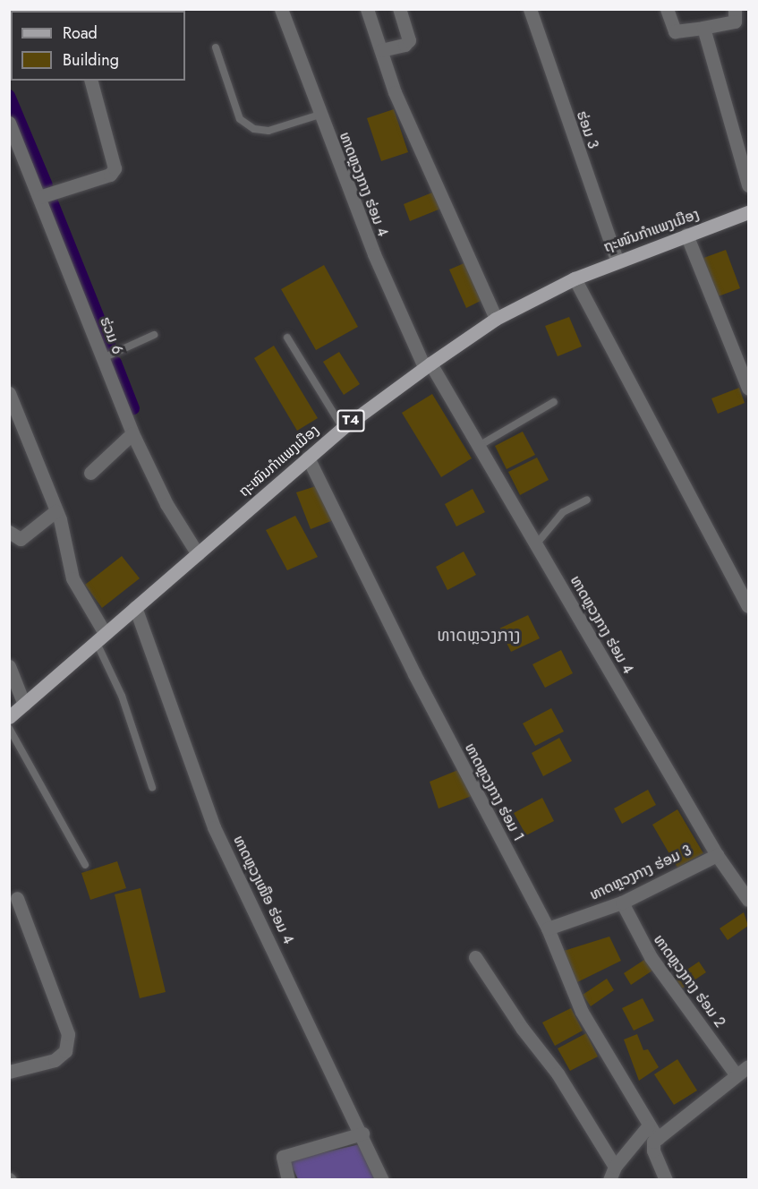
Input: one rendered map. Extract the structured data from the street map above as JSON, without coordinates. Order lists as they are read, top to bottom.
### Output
{
  "streets": {
    "main road": ["ຖະໜົນກຳແພງເມືອງ", "T4"],
    "street": [
      "ຮ່ອມ 3",
      "ທາດຫຼວງກາງ ຮ່ອມ 4",
      "ຮ່ວມ 6",
      "ທາດຫຼວງກາງ ຮ່ອມ 1",
      "ທາດຫຼວງກາງ ຮ່ອມ 3",
      "ທາດຫຼວງເໜືອ ຮ່ອມ 4",
      "ທາດຫຼວງກາງ ຮ່ອມ 2"
    ]
  },
  "crossings": [
    ["ຮ່ອມ 3", "ຖະໜົນກຳແພງເມືອງ"],
    ["ທາດຫຼວງກາງ ຮ່ອມ 4", "ຖະໜົນກຳແພງເມືອງ"],
    ["ທາດຫຼວງກາງ ຮ່ອມ 4", "ທາດຫຼວງກາງ ຮ່ອມ 3"],
    ["ຖະໜົນກຳແພງເມືອງ", "ຮ່ວມ 6"],
    ["ຖະໜົນກຳແພງເມືອງ", "ທາດຫຼວງກາງ ຮ່ອມ 1"],
    ["ຖະໜົນກຳແພງເມືອງ", "ທາດຫຼວງເໜືອ ຮ່ອມ 4"],
    ["ທາດຫຼວງກາງ ຮ່ອມ 1", "ທາດຫຼວງກາງ ຮ່ອມ 3"],
    ["ທາດຫຼວງກາງ ຮ່ອມ 3", "ທາດຫຼວງກາງ ຮ່ອມ 2"]
  ],
  "districts": ["ທາດຫຼວງກາງ"],
  "legend": ["Road", "Building"]
}
